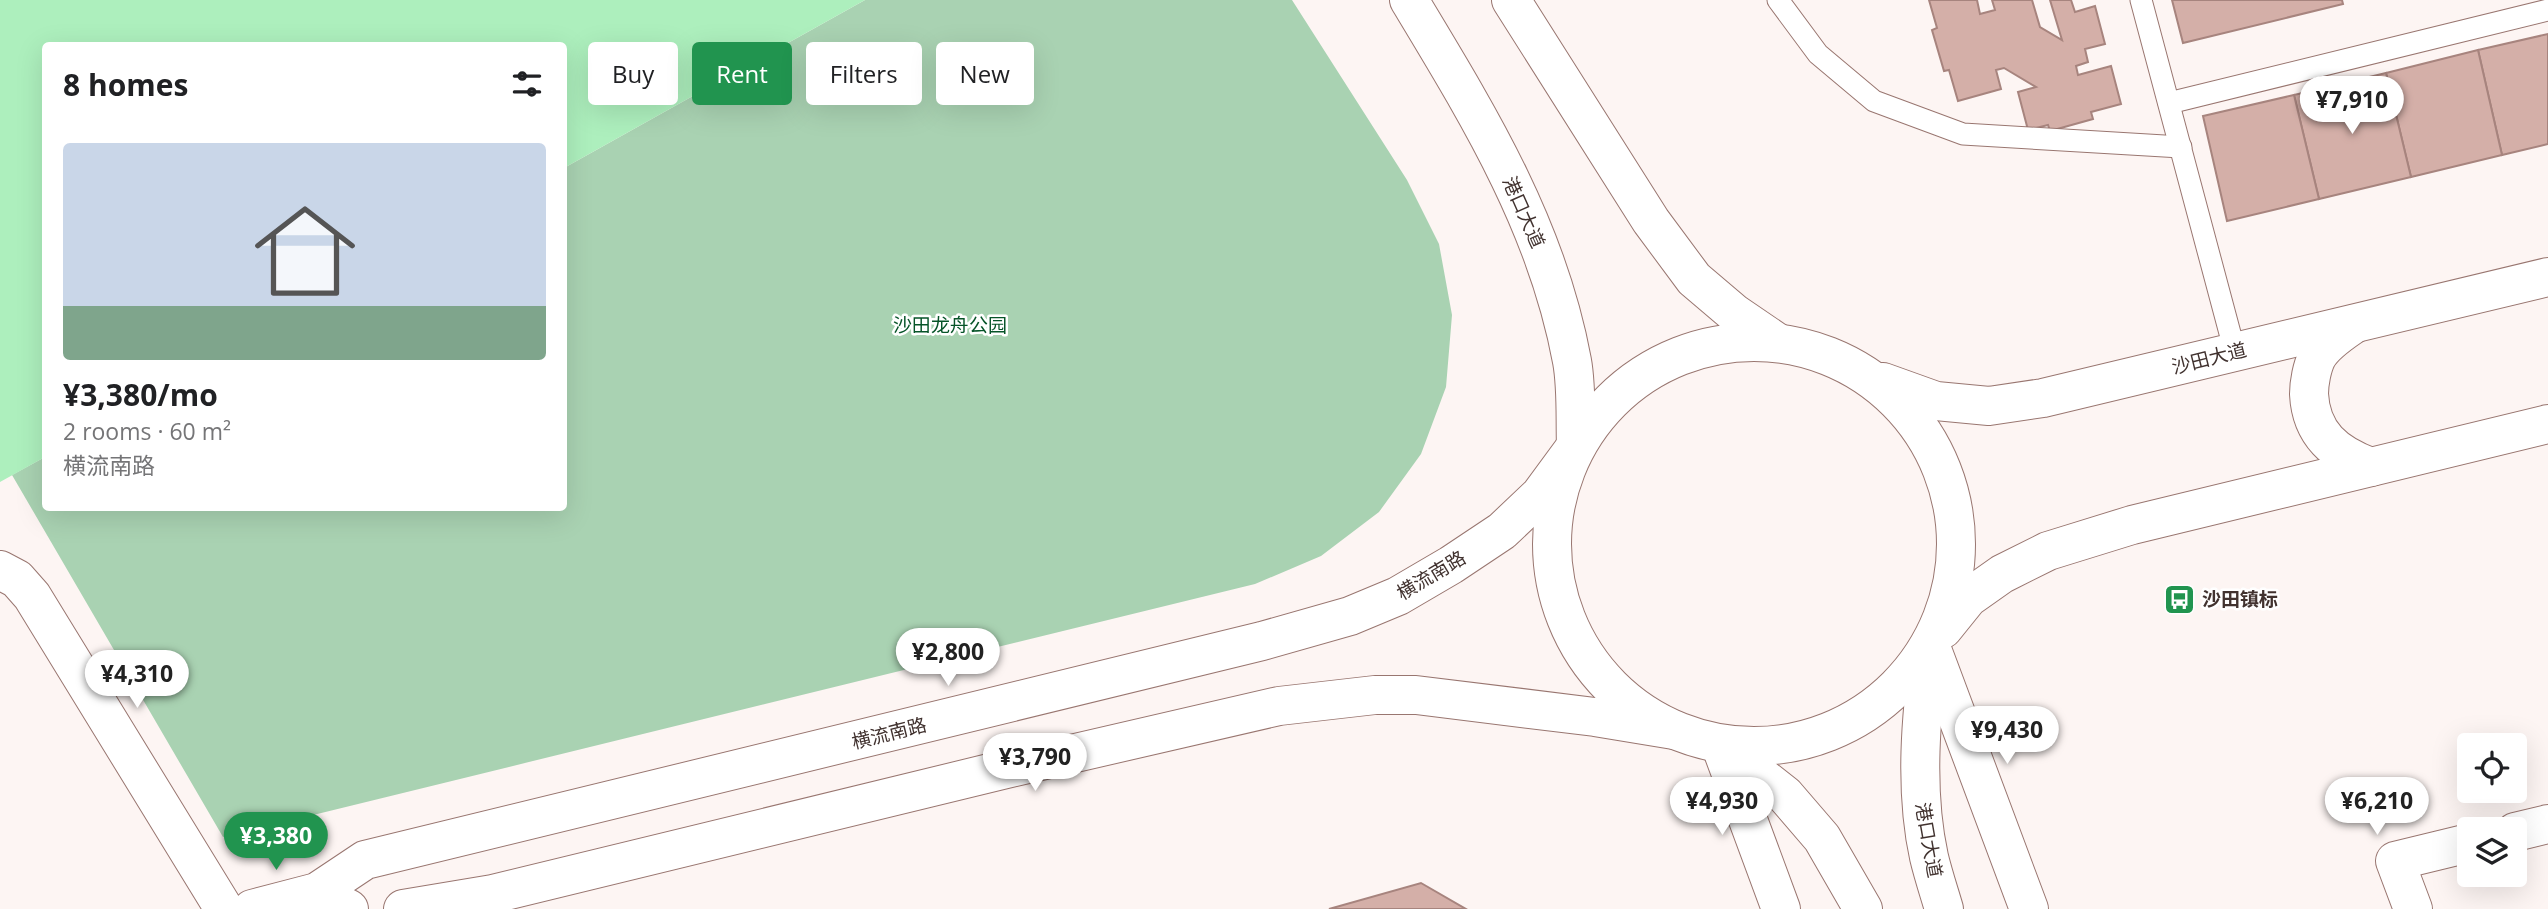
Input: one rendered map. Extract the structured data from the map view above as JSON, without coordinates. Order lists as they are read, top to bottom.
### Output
{
  "streets": {
    "main road": ["港口大道", "沙田大道", "横流南路"]
  },
  "crossings": [
    ["港口大道", "横流南路"]
  ],
  "parks": ["沙田龙舟公园"],
  "places": {
    "bus stop": ["沙田镇标"]
  },
  "page": {
    "chip": [
      "Buy",
      "Rent",
      "Filters",
      "New"
    ],
    "heading": "8 homes",
    "price": [
      "¥7,910",
      "¥2,800",
      "¥4,310",
      "¥9,430",
      "¥3,790",
      "¥4,930",
      "¥6,210",
      "¥3,380"
    ],
    "list": [
      {
        "name": "¥3,380/mo",
        "note": "2 rooms · 60 m² · 横流南路"
      }
    ]
  }
}
